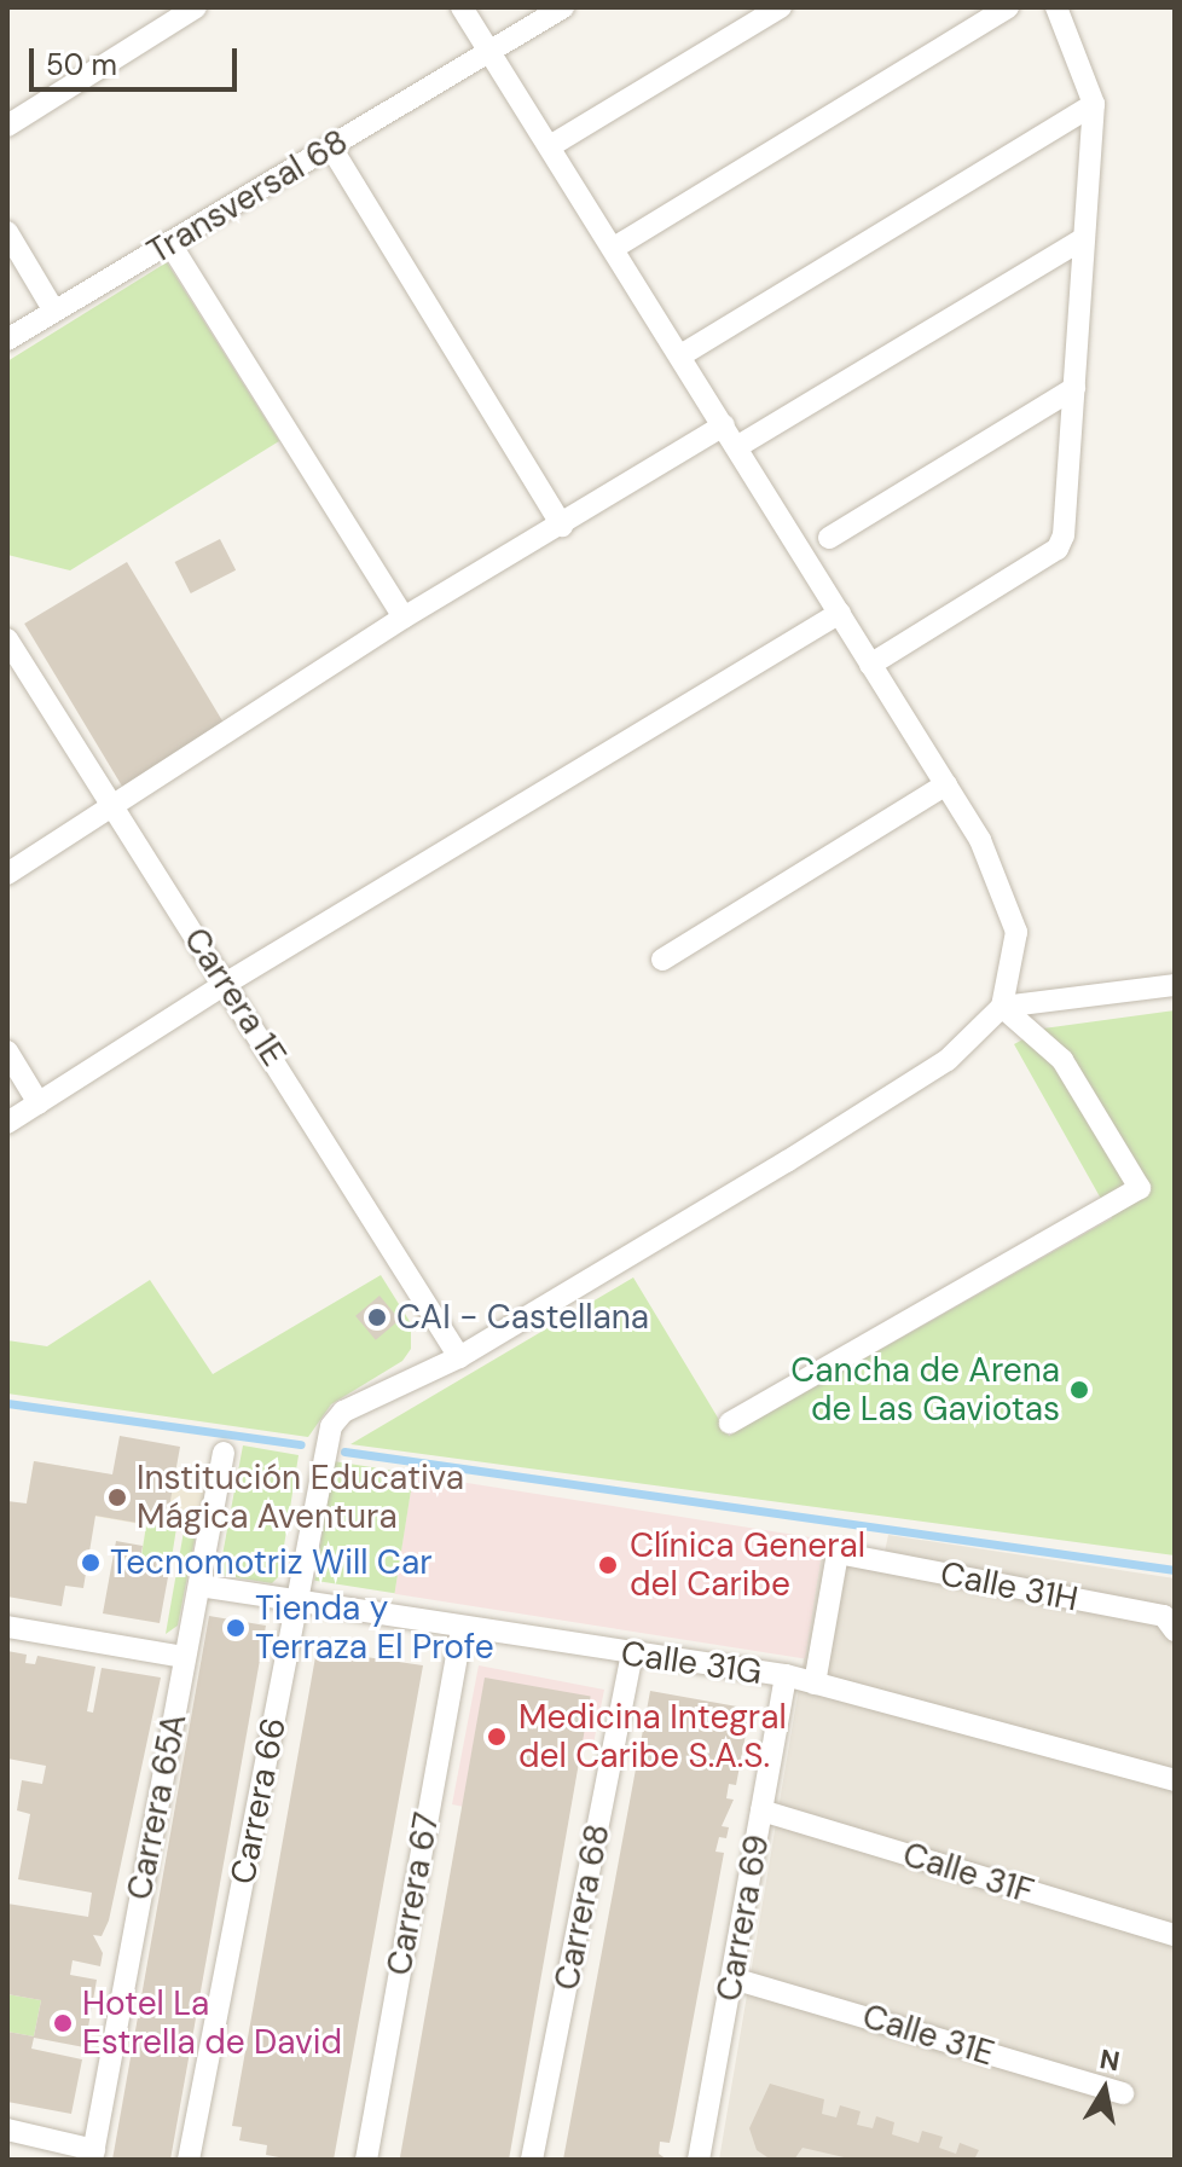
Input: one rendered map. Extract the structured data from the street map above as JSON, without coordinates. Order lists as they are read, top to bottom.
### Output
{
  "streets": {
    "street": [
      "Transversal 68",
      "Carrera 1E",
      "Calle 31H",
      "Calle 31G",
      "Carrera 66",
      "Carrera 65A",
      "Calle 31F",
      "Carrera 67",
      "Carrera 68",
      "Carrera 69",
      "Calle 31E"
    ]
  },
  "crossings": [
    ["Carrera 1E", "Carrera 66"],
    ["Calle 31H", "Calle 31G"],
    ["Calle 31G", "Carrera 66"],
    ["Calle 31G", "Carrera 65A"],
    ["Calle 31G", "Carrera 67"],
    ["Calle 31G", "Carrera 68"],
    ["Calle 31G", "Carrera 69"],
    ["Calle 31F", "Carrera 69"],
    ["Carrera 69", "Calle 31E"]
  ],
  "places": [
    "CAI - Castellana",
    "Cancha de Arena de Las Gaviotas",
    "Institución Educativa Mágica Aventura",
    "Tecnomotriz Will Car",
    "Clínica General del Caribe",
    "Tienda y Terraza El Profe",
    "Medicina Integral del Caribe S.A.S.",
    "Hotel La Estrella de David"
  ],
  "scale_bar": "50 m",
  "north": "top"
}
